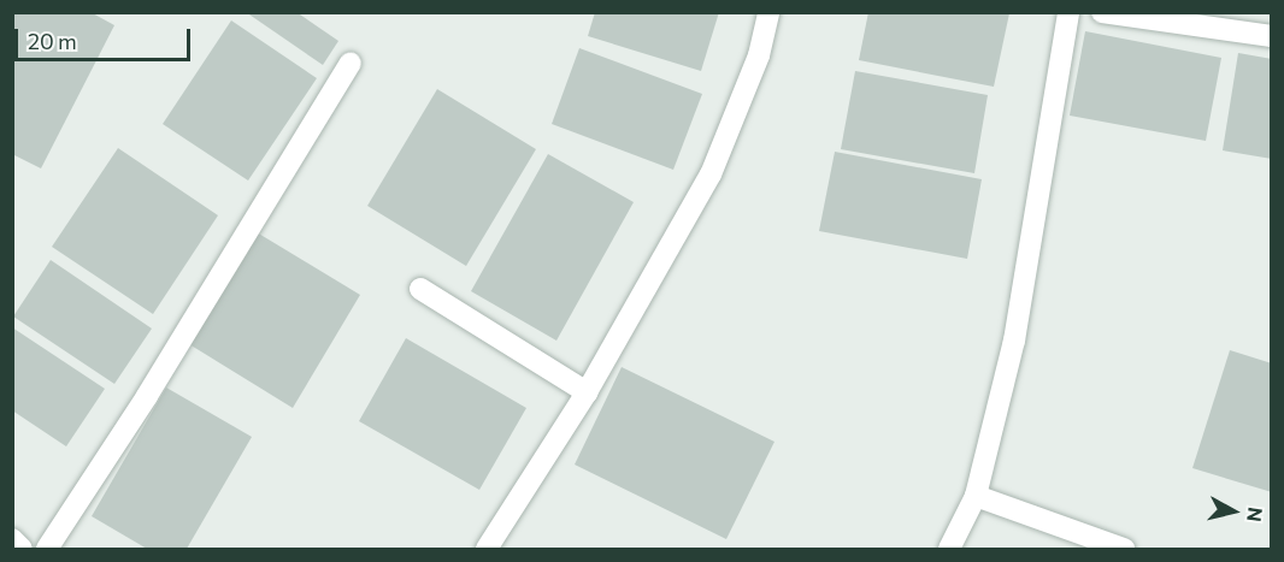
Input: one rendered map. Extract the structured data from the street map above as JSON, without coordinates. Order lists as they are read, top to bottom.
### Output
{
  "scale_bar": "20 m",
  "north": "right"
}
